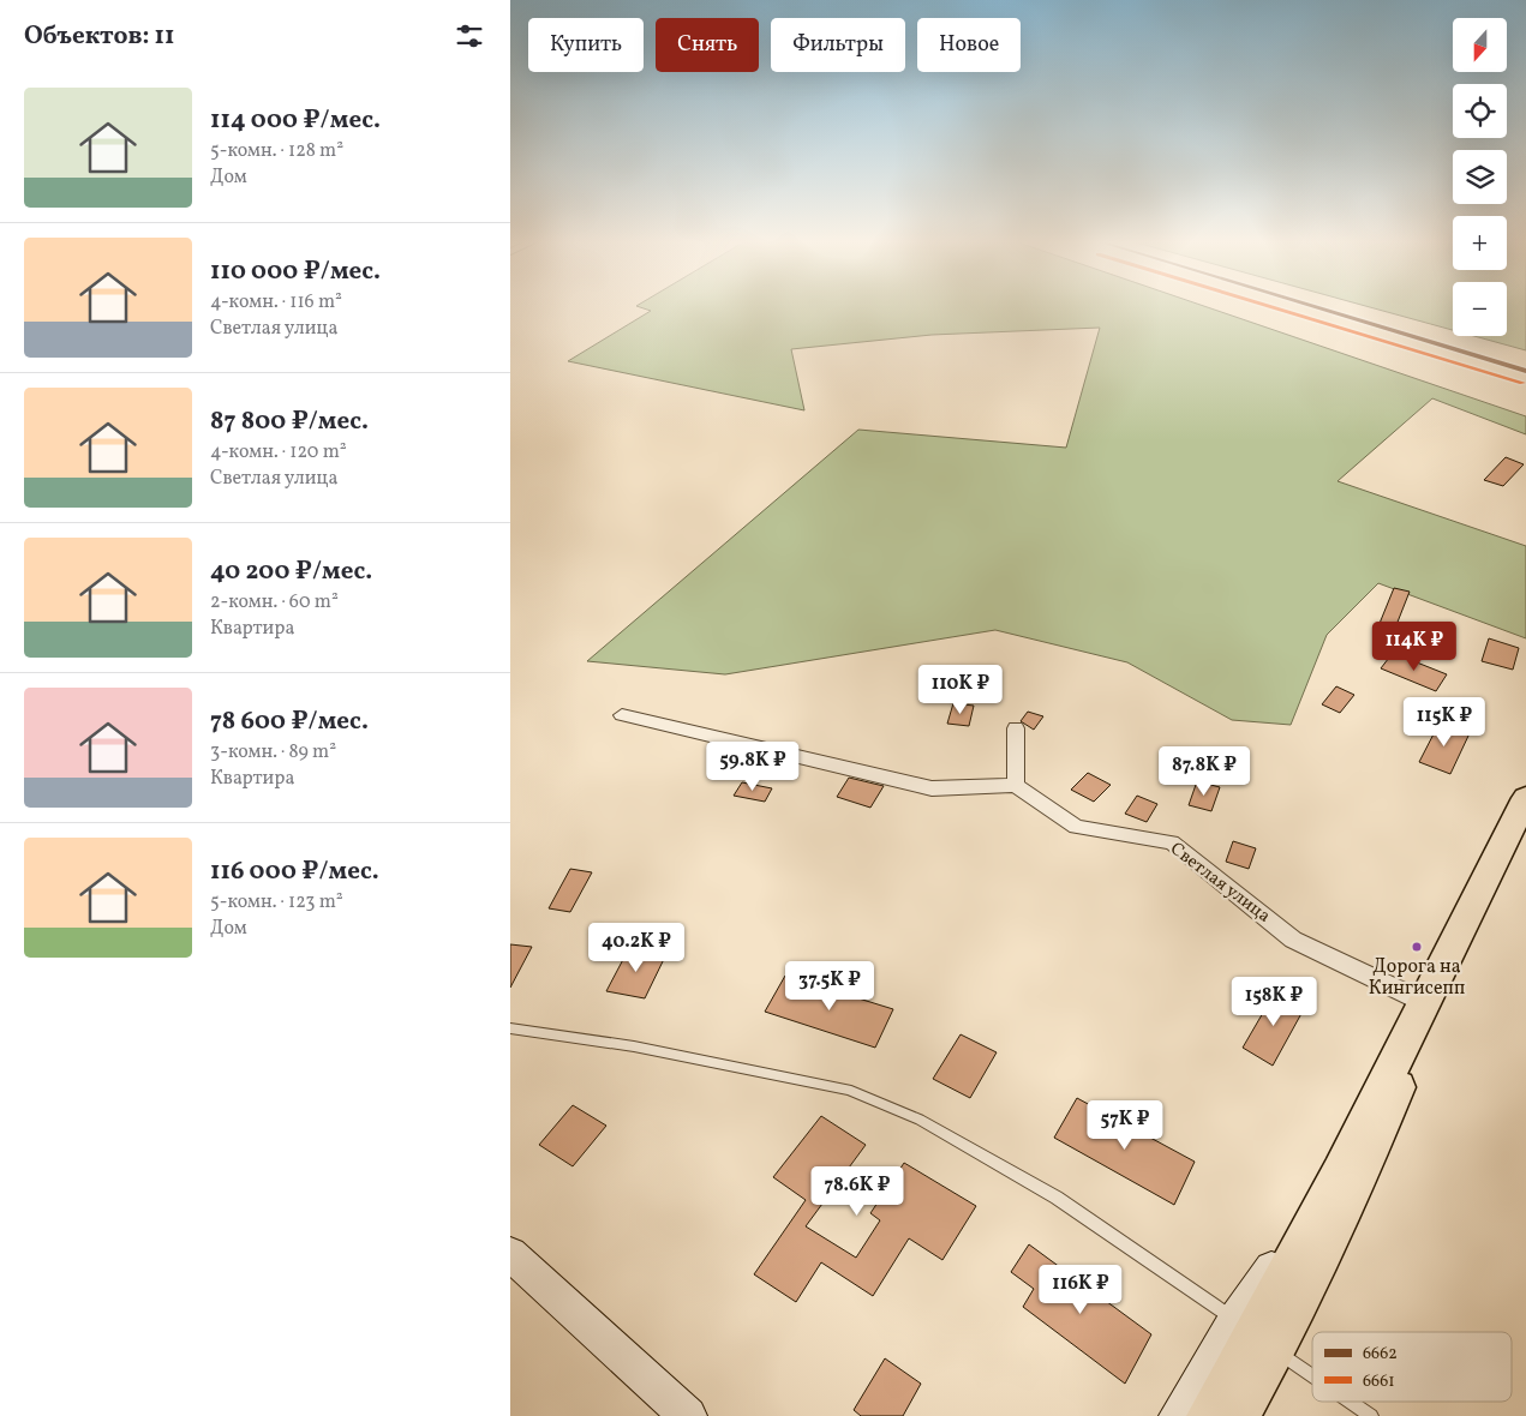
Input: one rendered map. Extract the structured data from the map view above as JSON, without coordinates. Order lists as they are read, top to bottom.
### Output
{
  "streets": {
    "street": ["Светлая улица"]
  },
  "places": ["Дорога на Кингисепп"],
  "lines": ["transit line 6662", "transit line 6661"],
  "legend": ["6662", "6661"],
  "north": "bottom",
  "page": {
    "heading": "Объектов: 11",
    "map_buttons": ["+", "−"],
    "chip": [
      "Купить",
      "Снять",
      "Фильтры",
      "Новое"
    ],
    "list": [
      {
        "name": "114 000 ₽/мес.",
        "note": "5-комн. · 128 m² · Дом"
      },
      {
        "name": "110 000 ₽/мес.",
        "note": "4-комн. · 116 m² · Светлая улица"
      },
      {
        "name": "87 800 ₽/мес.",
        "note": "4-комн. · 120 m² · Светлая улица"
      },
      {
        "name": "40 200 ₽/мес.",
        "note": "2-комн. · 60 m² · Квартира"
      },
      {
        "name": "78 600 ₽/мес.",
        "note": "3-комн. · 89 m² · Квартира"
      },
      {
        "name": "116 000 ₽/мес.",
        "note": "5-комн. · 123 m² · Дом"
      }
    ],
    "price": [
      "114K ₽",
      "110K ₽",
      "115K ₽",
      "59.8K ₽",
      "87.8K ₽",
      "40.2K ₽",
      "37.5K ₽",
      "158K ₽",
      "57K ₽",
      "78.6K ₽",
      "116K ₽"
    ]
  }
}
